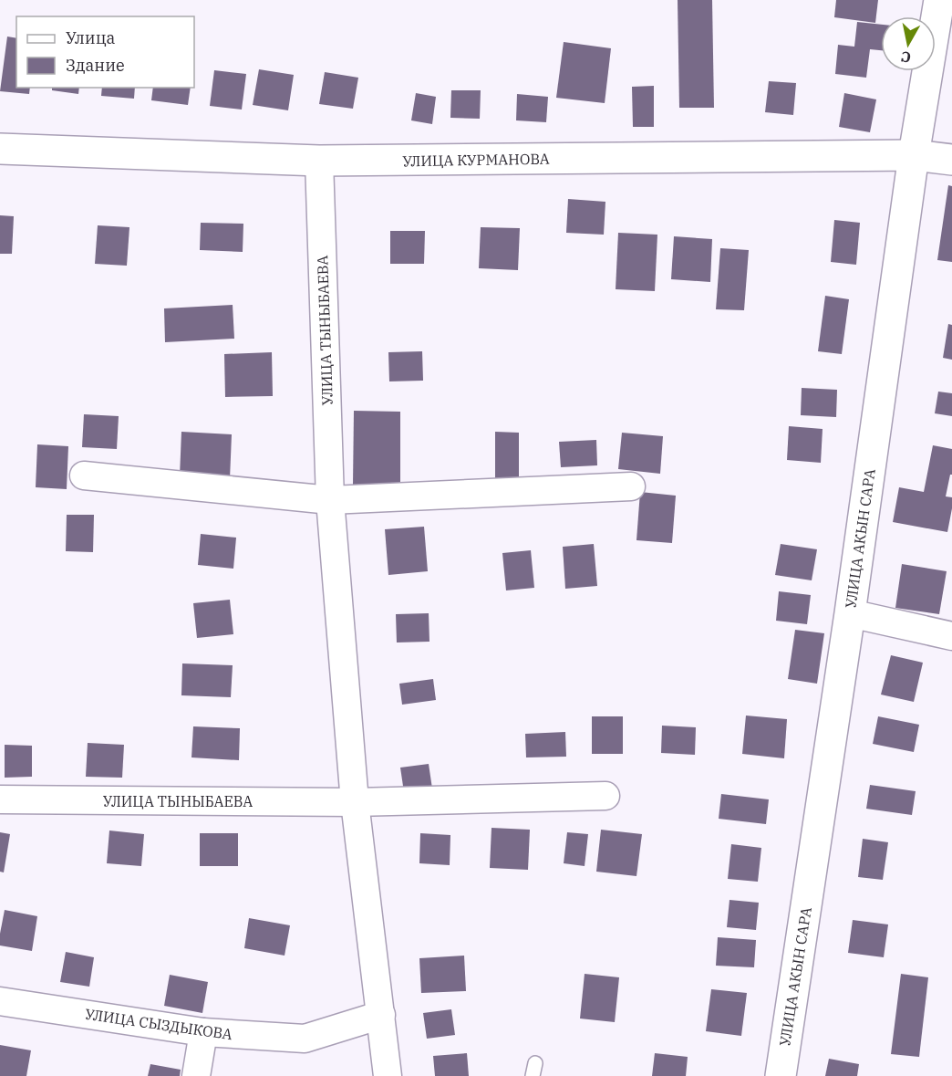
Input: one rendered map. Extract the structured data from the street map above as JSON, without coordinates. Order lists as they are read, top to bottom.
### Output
{
  "streets": {
    "street": [
      "УЛИЦА КУРМАНОВА",
      "УЛИЦА ТЫНЫБАЕВА",
      "УЛИЦА АКЫН САРА",
      "УЛИЦА СЫЗДЫКОВА"
    ]
  },
  "crossings": [
    ["УЛИЦА КУРМАНОВА", "УЛИЦА ТЫНЫБАЕВА"],
    ["УЛИЦА КУРМАНОВА", "УЛИЦА АКЫН САРА"],
    ["УЛИЦА ТЫНЫБАЕВА", "УЛИЦА СЫЗДЫКОВА"]
  ],
  "legend": ["Улица", "Здание"],
  "north": "bottom"
}
